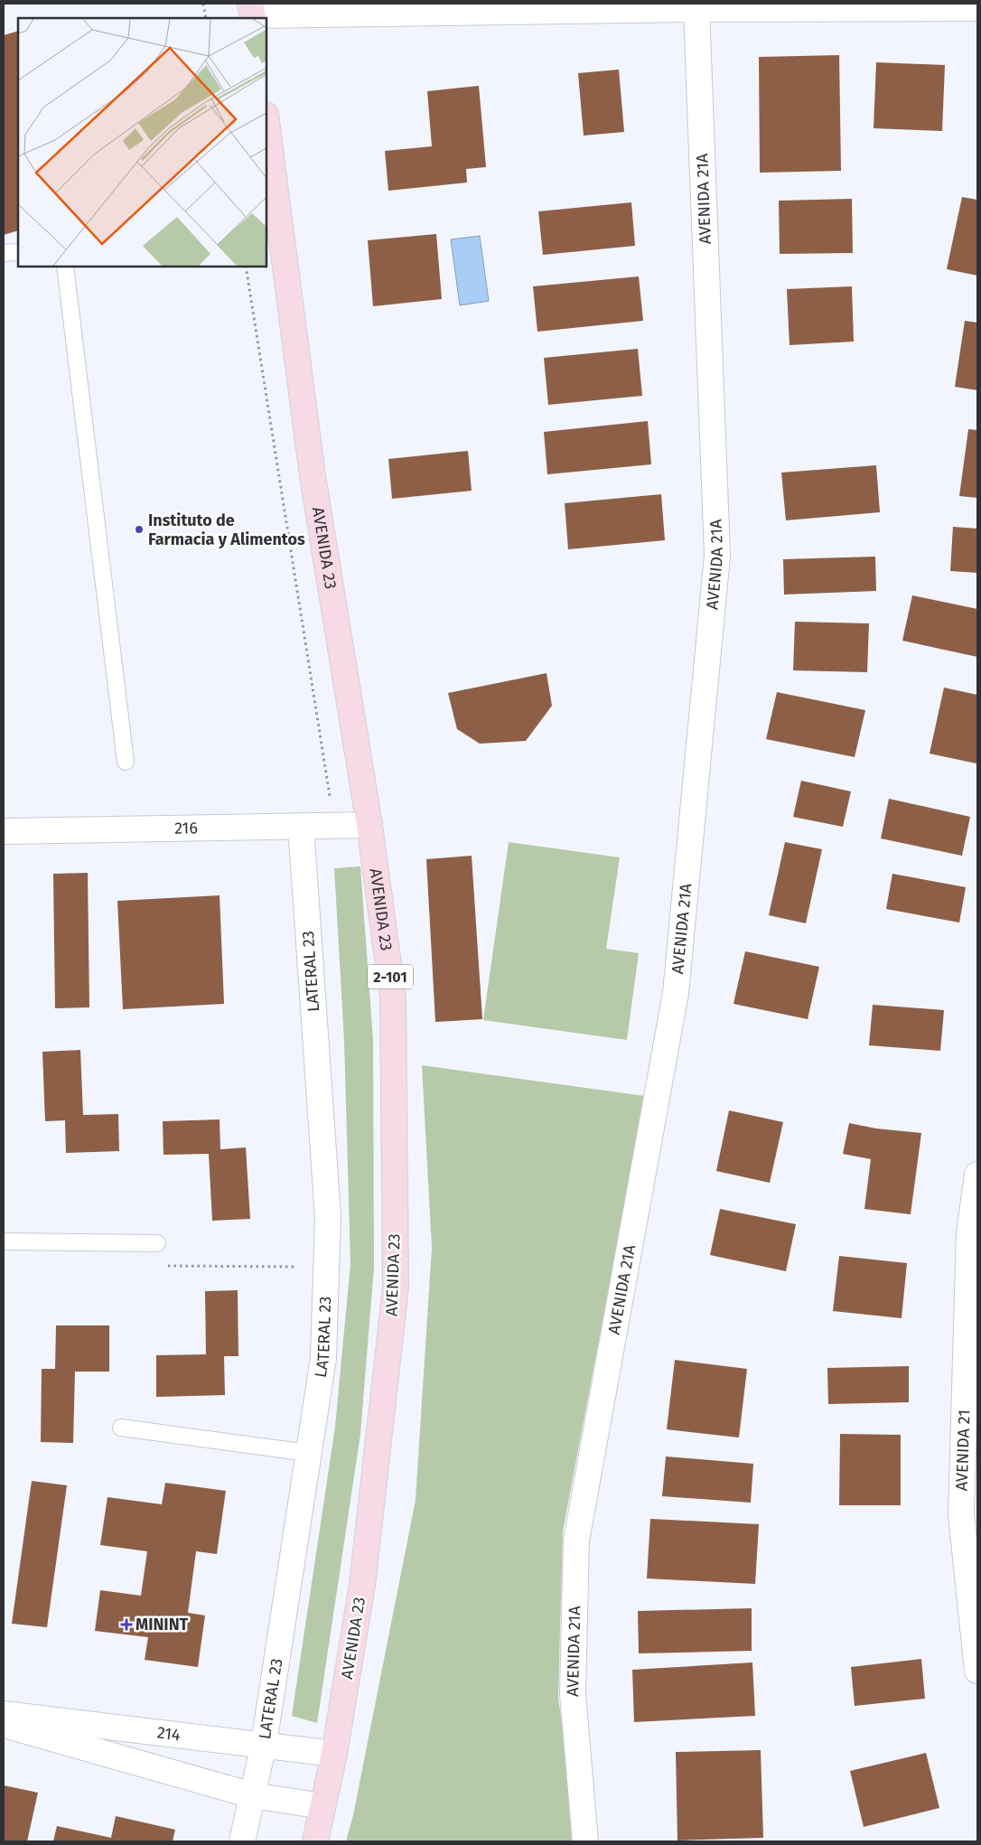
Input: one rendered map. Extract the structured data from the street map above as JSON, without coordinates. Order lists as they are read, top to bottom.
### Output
{
  "streets": {
    "main road": ["AVENIDA 23", "2-101"],
    "street": [
      "AVENIDA 21A",
      "216",
      "LATERAL 23",
      "AVENIDA 21",
      "214"
    ]
  },
  "crossings": [
    ["AVENIDA 23", "216"],
    ["AVENIDA 23", "214"],
    ["216", "LATERAL 23"],
    ["LATERAL 23", "214"]
  ],
  "places": {
    "other": ["Instituto de Farmacia y Alimentos"],
    "health": ["MININT"]
  }
}
